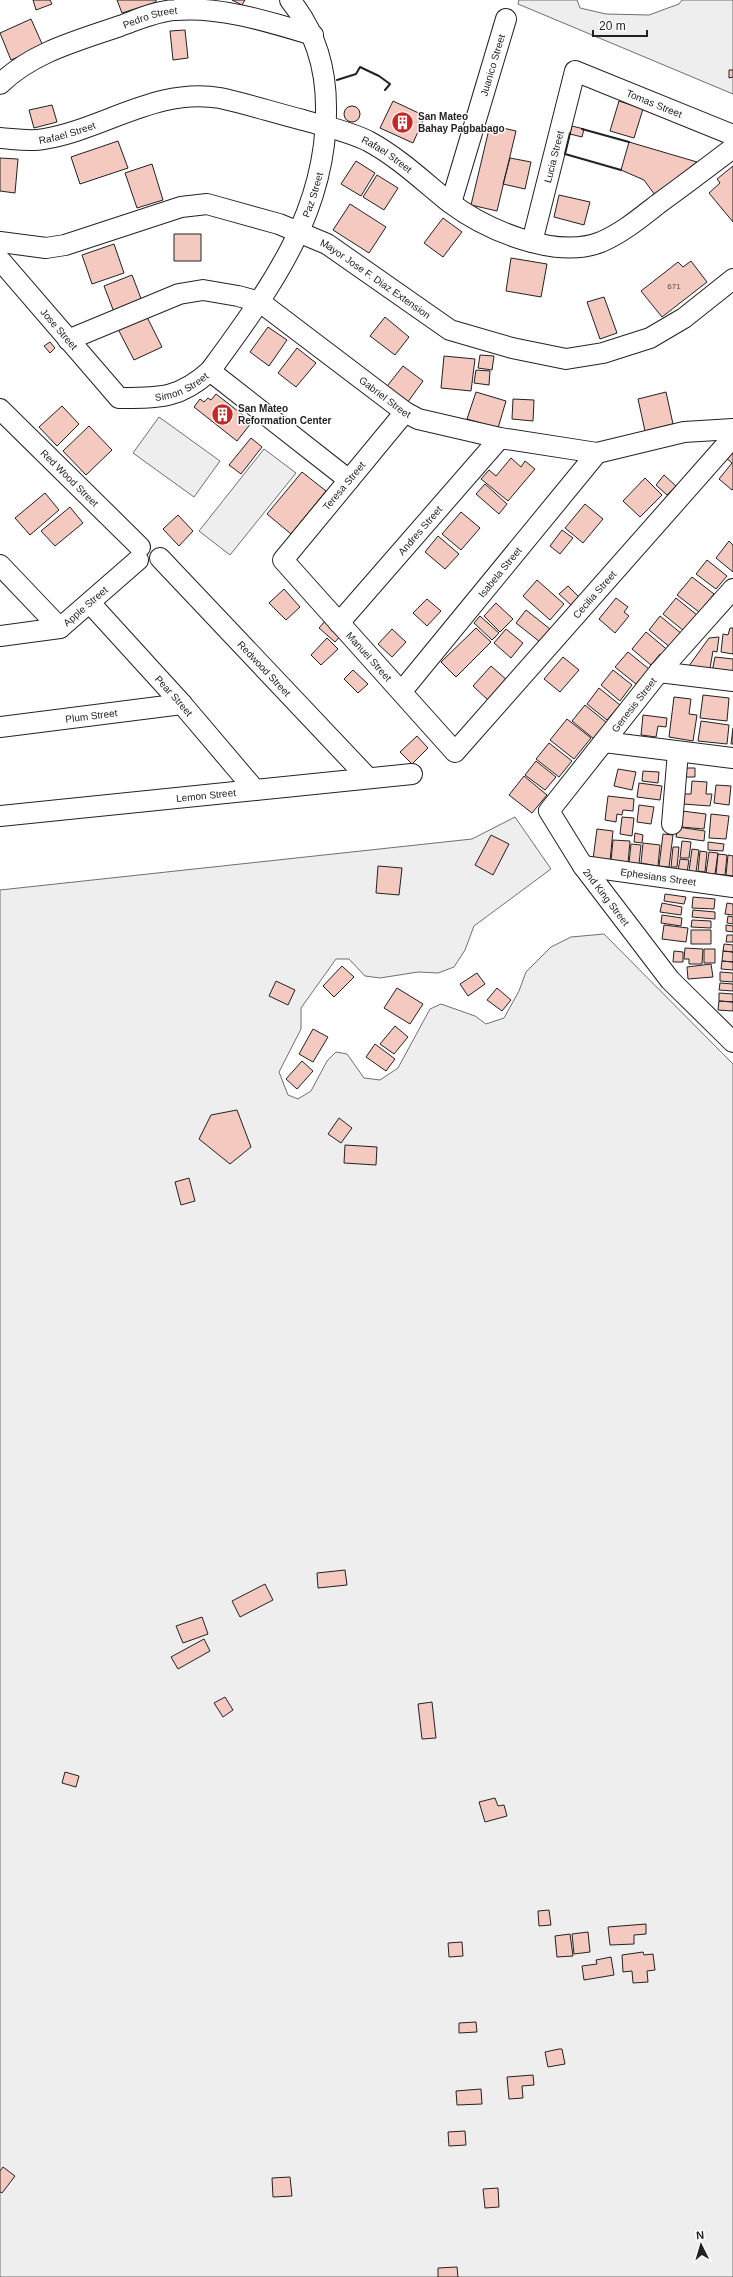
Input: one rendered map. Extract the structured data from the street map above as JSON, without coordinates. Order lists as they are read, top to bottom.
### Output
{
  "streets": {
    "street": [
      "Pedro Street",
      "Juanico Street",
      "Tomas Street",
      "Rafael Street",
      "Lucia Street",
      "Paz Street",
      "Mayor Jose F. Diaz Extension",
      "Jose Street",
      "Simon Street",
      "Gabriel Street",
      "Red Wood Street",
      "Teresa Street",
      "Andres Street",
      "Isabela Street",
      "Cecilia Street",
      "Apple Street",
      "Manuel Street",
      "Redwood Street",
      "Pear Street",
      "Genesis Street",
      "Plum Street",
      "Lemon Street",
      "Ephesians Street",
      "2nd King Street"
    ]
  },
  "crossings": [
    ["Pedro Street", "Paz Street"],
    ["Juanico Street", "Rafael Street"],
    ["Tomas Street", "Lucia Street"],
    ["Rafael Street", "Lucia Street"],
    ["Rafael Street", "Paz Street"],
    ["Paz Street", "Mayor Jose F. Diaz Extension"],
    ["Paz Street", "Simon Street"],
    ["Paz Street", "Gabriel Street"],
    ["Jose Street", "Simon Street"],
    ["Jose Street", "Gabriel Street"],
    ["Simon Street", "Teresa Street"],
    ["Gabriel Street", "Teresa Street"],
    ["Gabriel Street", "Andres Street"],
    ["Gabriel Street", "Isabela Street"],
    ["Red Wood Street", "Apple Street"],
    ["Red Wood Street", "Redwood Street"],
    ["Teresa Street", "Manuel Street"],
    ["Andres Street", "Manuel Street"],
    ["Isabela Street", "Manuel Street"],
    ["Cecilia Street", "Manuel Street"],
    ["Apple Street", "Redwood Street"],
    ["Apple Street", "Pear Street"],
    ["Redwood Street", "Lemon Street"],
    ["Pear Street", "Plum Street"],
    ["Pear Street", "Lemon Street"],
    ["Genesis Street", "2nd King Street"],
    ["Ephesians Street", "2nd King Street"]
  ],
  "places": {
    "building": ["San Mateo Bahay Pagbabago", "San Mateo Reformation Center"]
  },
  "house_numbers": ["671"],
  "scale_bar": "20 m",
  "north": "top"
}
